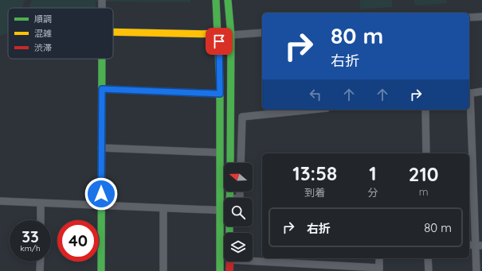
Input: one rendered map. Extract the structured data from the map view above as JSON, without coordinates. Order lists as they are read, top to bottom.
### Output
{
  "legend": ["順調", "混雑", "渋滞"],
  "north": "left",
  "page": {
    "turn": ["80 m", "右折"],
    "eta": [
      "13:58",
      "到着",
      "1",
      "分",
      "210",
      "m"
    ],
    "list": [
      {
        "name": "右折",
        "value": "80 m"
      }
    ],
    "speed": "33 km/h",
    "limit": "40"
  }
}
